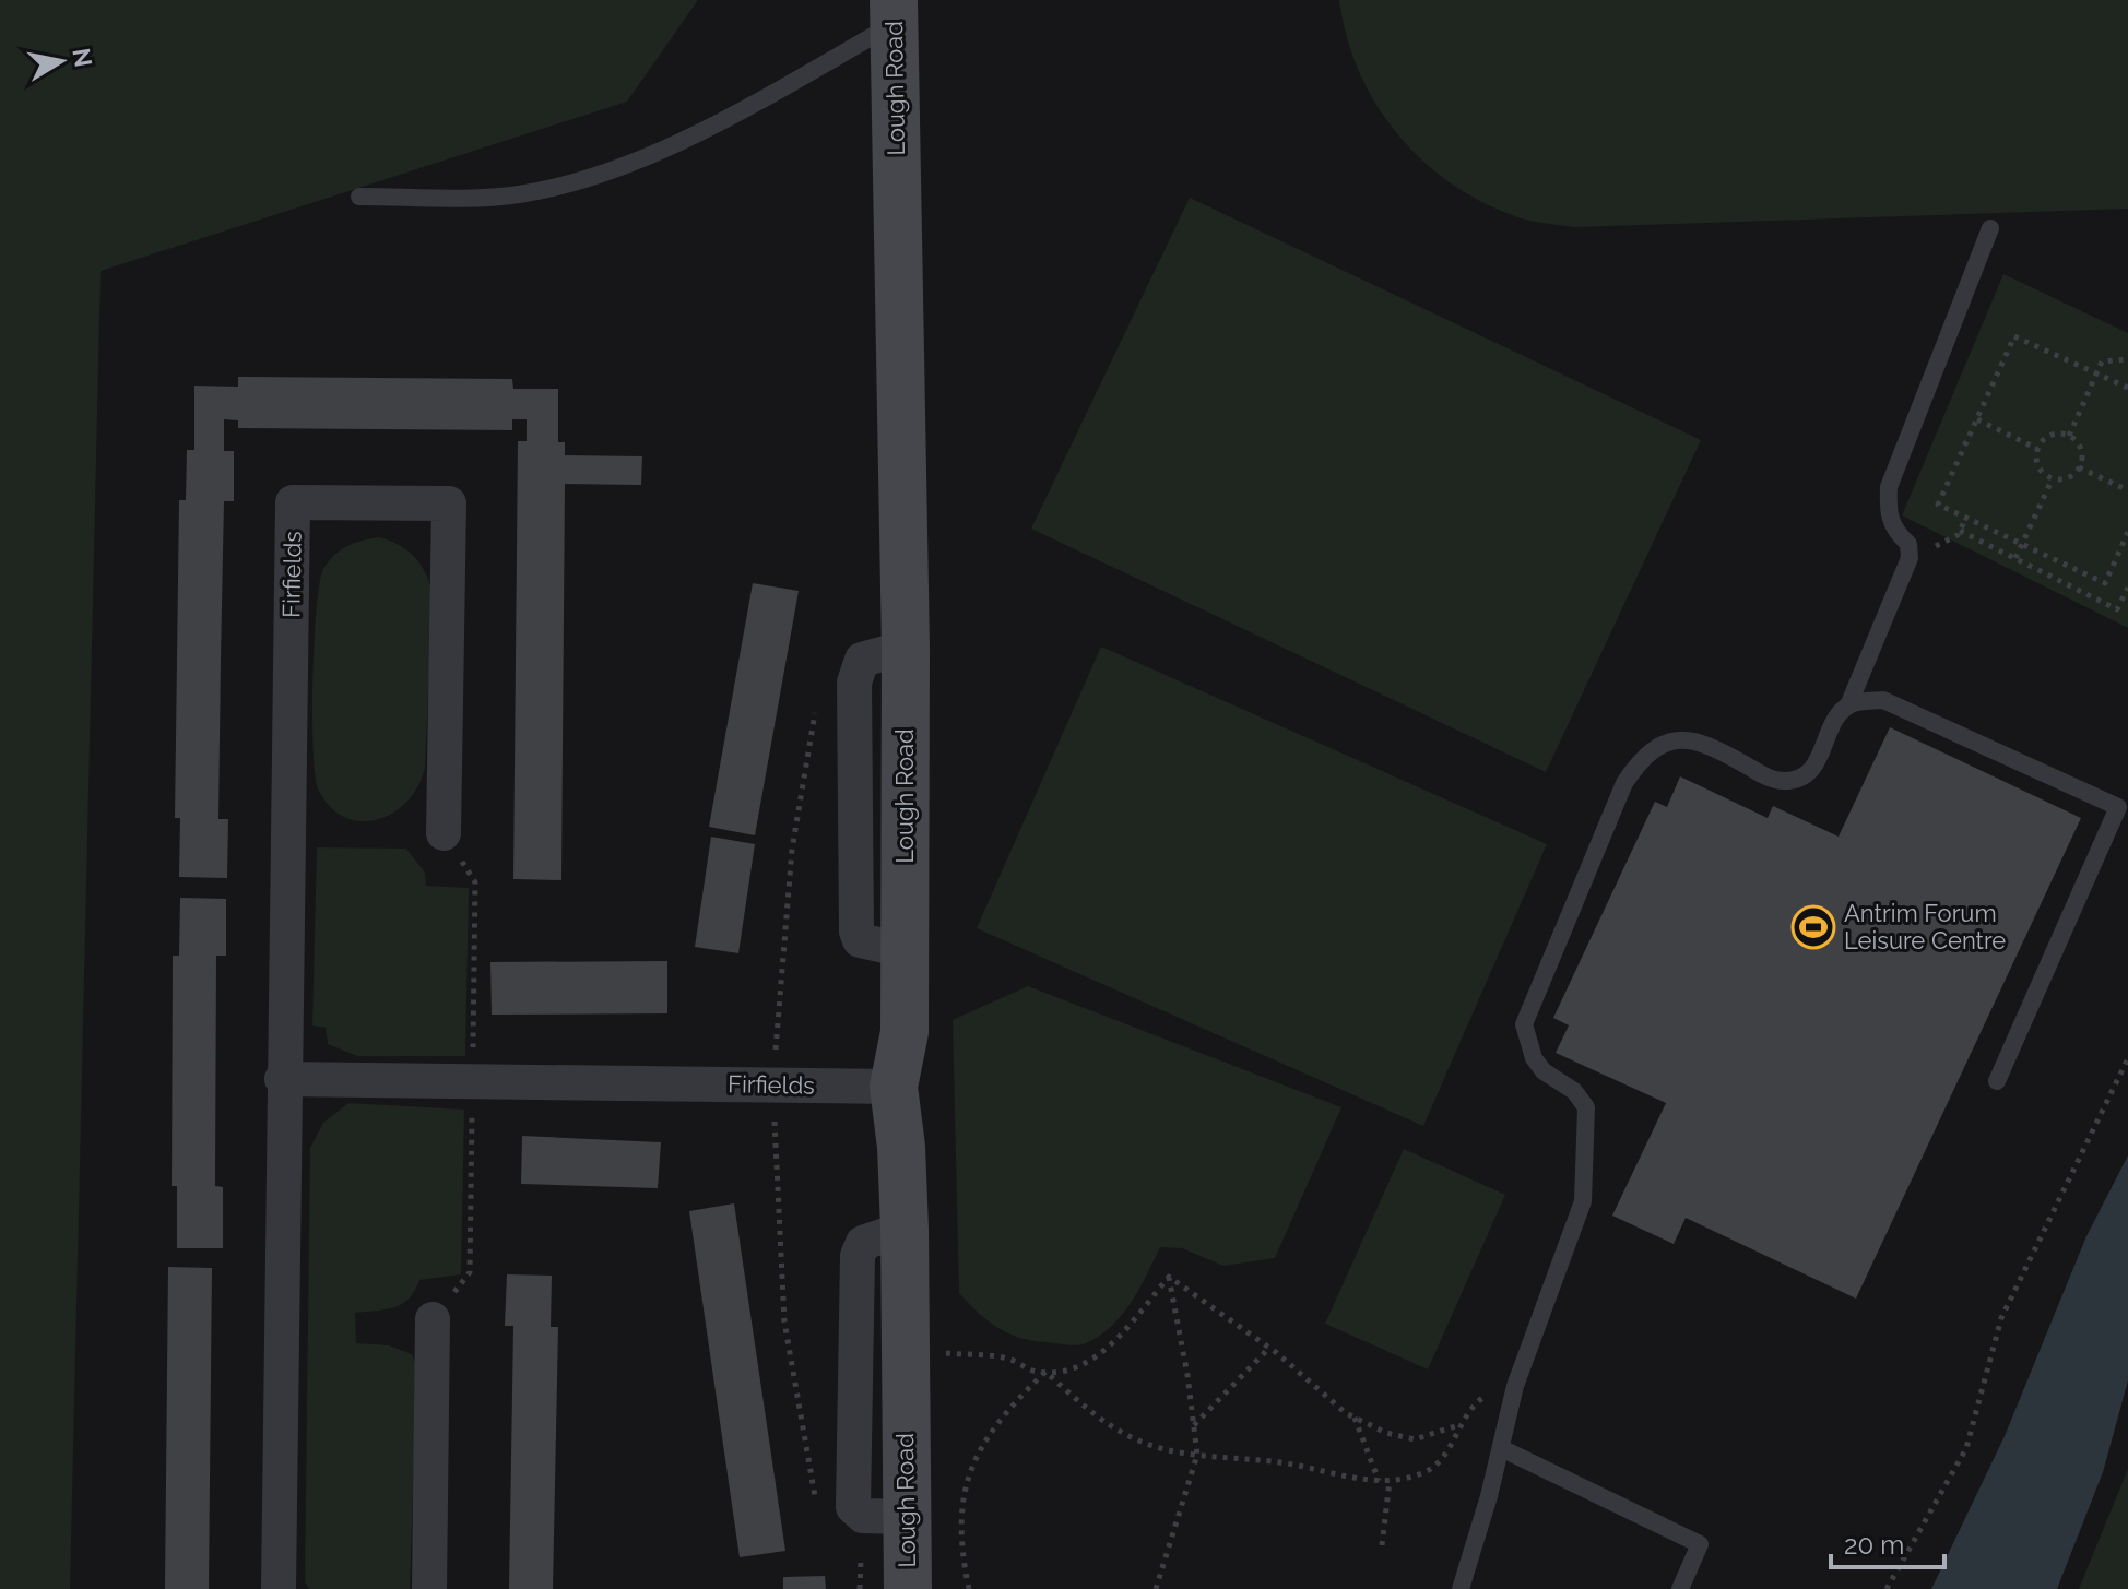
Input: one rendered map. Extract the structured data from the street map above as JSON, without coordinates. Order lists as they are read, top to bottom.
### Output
{
  "streets": {
    "street": ["Lough Road", "Firfields"]
  },
  "crossings": [
    ["Lough Road", "Firfields"]
  ],
  "places": {
    "sports": ["Antrim Forum Leisure Centre"]
  },
  "scale_bar": "20 m",
  "north": "right"
}
